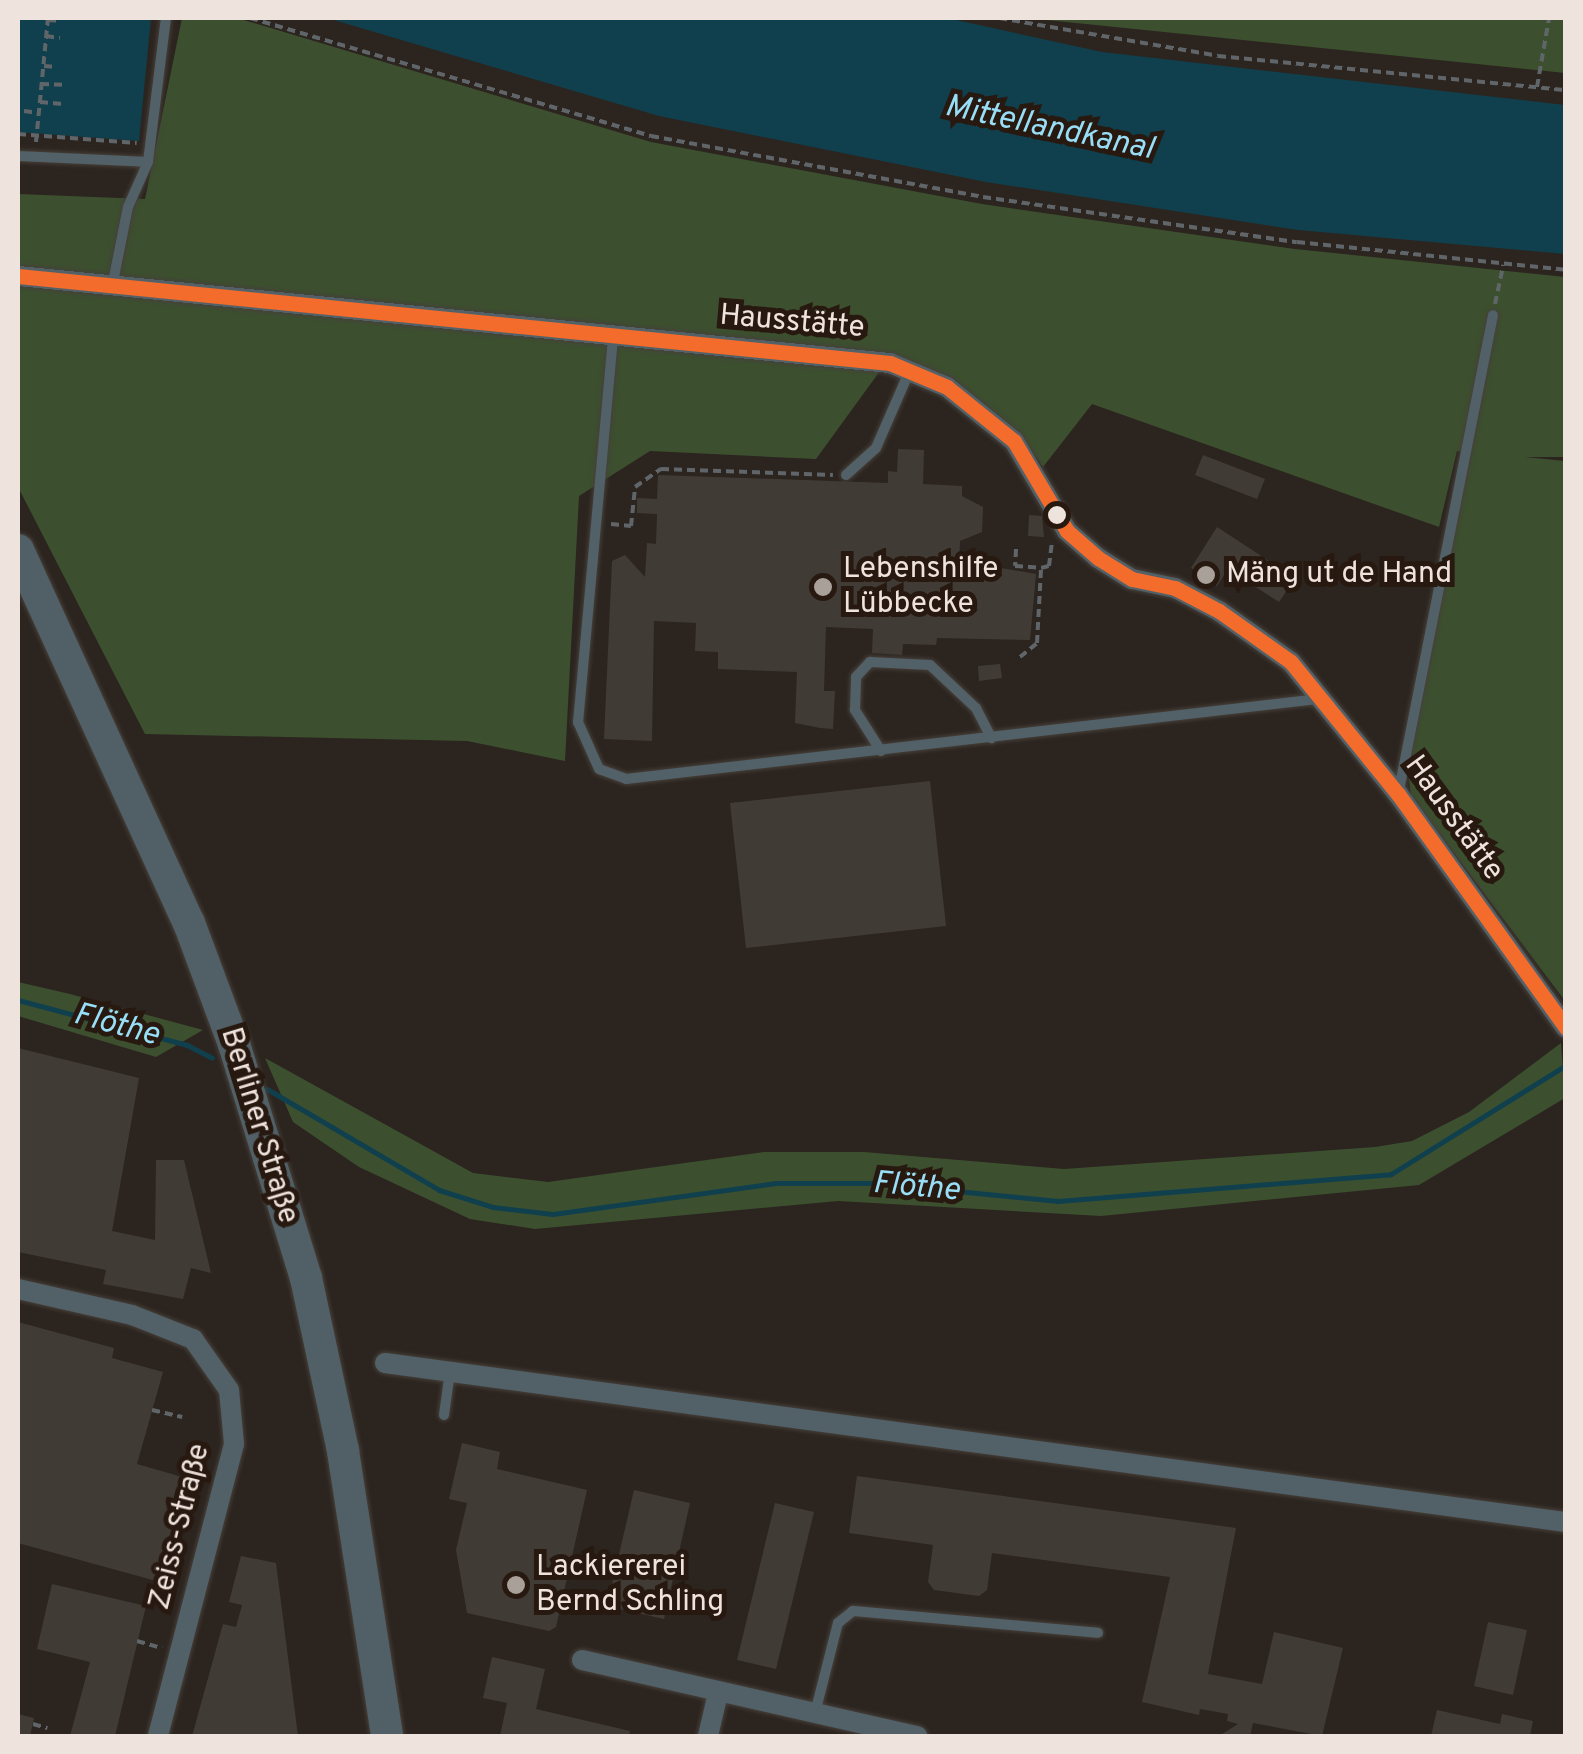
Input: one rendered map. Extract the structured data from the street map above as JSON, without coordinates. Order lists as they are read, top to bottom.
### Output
{
  "streets": {
    "main road": ["Berliner Straße"],
    "street": ["Hausstätte", "Zeiss-Straße"]
  },
  "water": ["Mittellandkanal", "Flöthe"],
  "places": ["Mäng ut de Hand", "Lebenshilfe Lübbecke", "Lackiererei Bernd Schling"]
}
